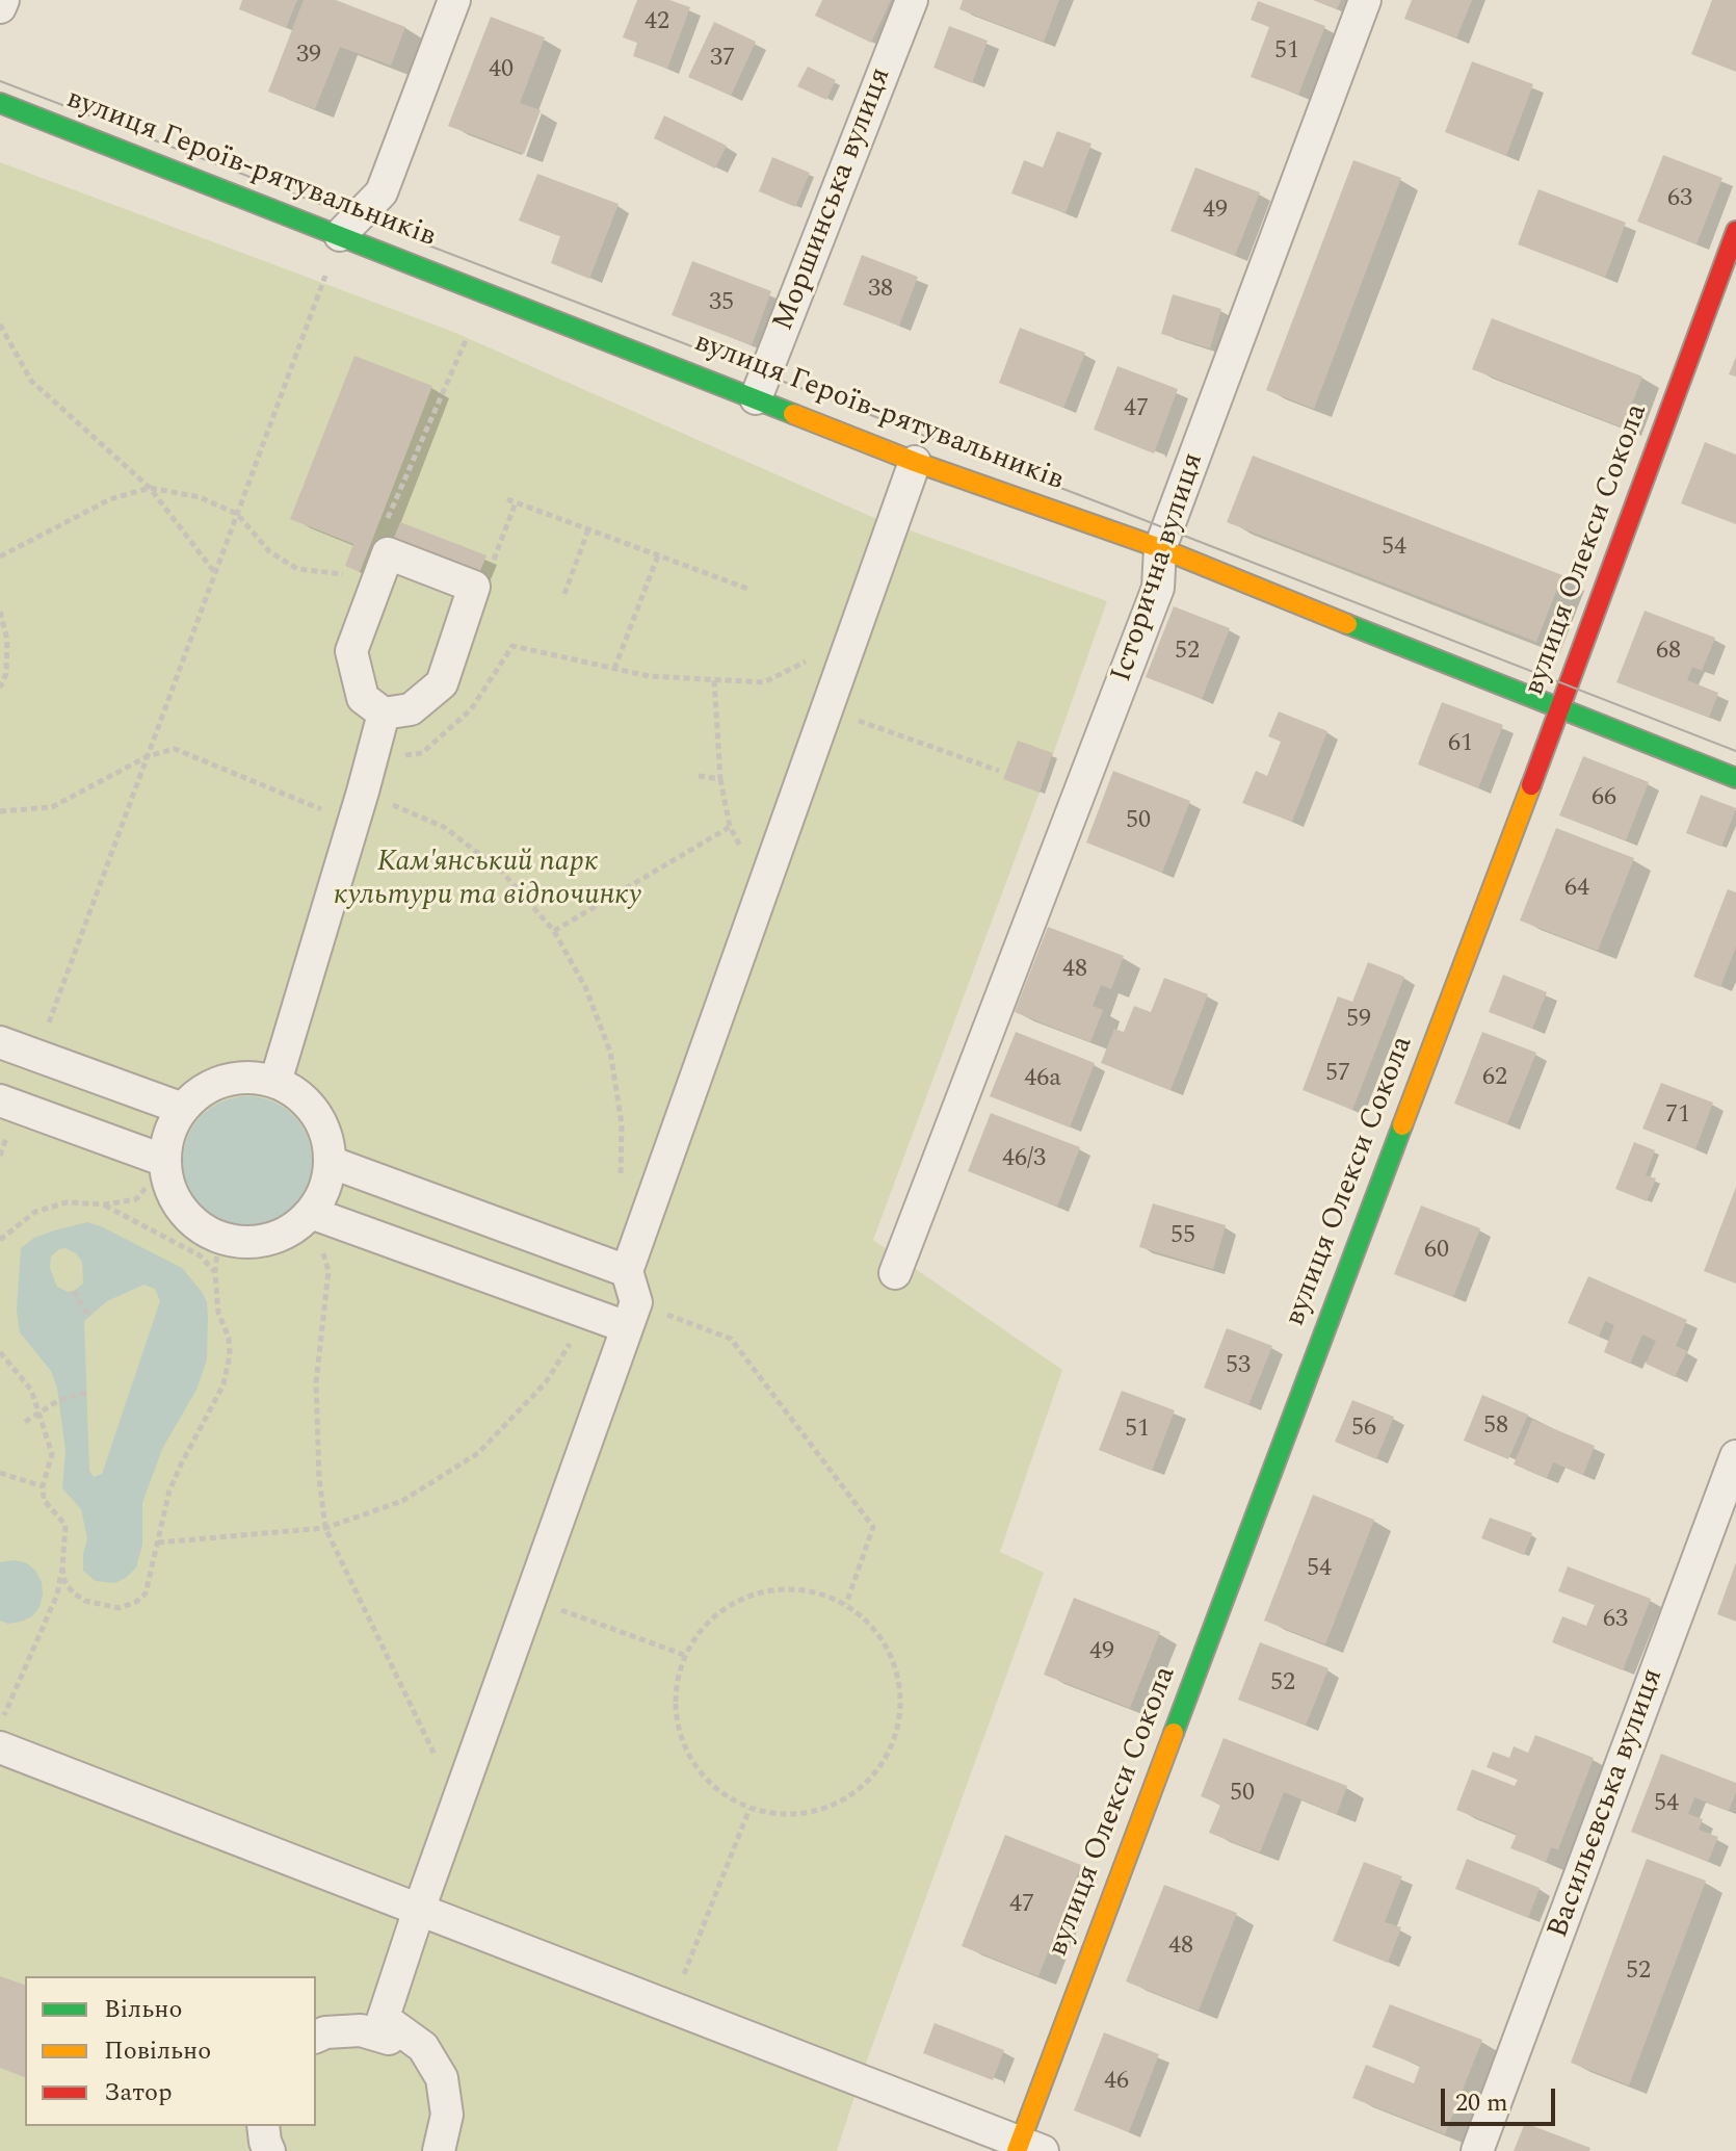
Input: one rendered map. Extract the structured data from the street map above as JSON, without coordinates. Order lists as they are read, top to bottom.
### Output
{
  "streets": {
    "street": [
      "вулиця Героїв-рятувальників",
      "Моршинська вулиця",
      "вулиця Олекси Сокола",
      "Історична вулиця",
      "Васильєвська вулиця"
    ]
  },
  "crossings": [
    ["вулиця Героїв-рятувальників", "Моршинська вулиця"],
    ["вулиця Героїв-рятувальників", "вулиця Олекси Сокола"],
    ["вулиця Героїв-рятувальників", "Історична вулиця"]
  ],
  "parks": ["Кам'янський парк культури та відпочинку"],
  "house_numbers": [
    "42",
    "51",
    "39",
    "37",
    "40",
    "63",
    "49",
    "38",
    "35",
    "47",
    "54",
    "52",
    "68",
    "61",
    "66",
    "50",
    "64",
    "48",
    "59",
    "57",
    "62",
    "46а",
    "71",
    "46/3",
    "55",
    "60",
    "53",
    "58",
    "56",
    "51",
    "54",
    "63",
    "49",
    "52",
    "50",
    "54",
    "47",
    "48",
    "52",
    "46"
  ],
  "legend": ["Вільно", "Повільно", "Затор"],
  "scale_bar": "20 m"
}
